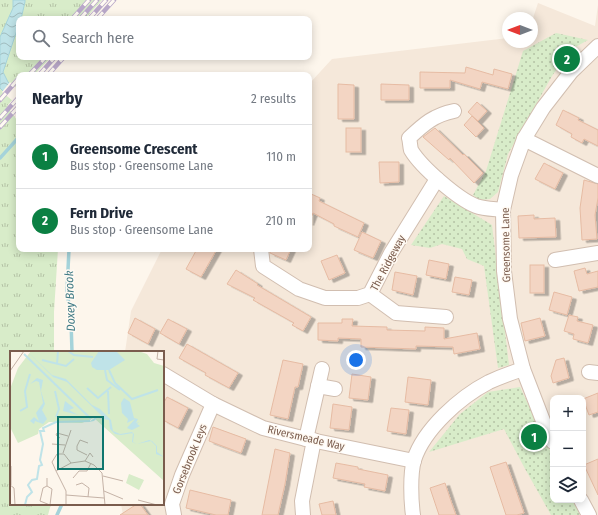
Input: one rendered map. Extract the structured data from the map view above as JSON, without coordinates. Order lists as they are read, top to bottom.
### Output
{
  "streets": {
    "street": [
      "Greensome Lane",
      "The Ridgeway",
      "Riversmeade Way",
      "Gorsebrook Leys"
    ]
  },
  "crossings": [
    ["Riversmeade Way", "Gorsebrook Leys"]
  ],
  "water": ["Doxey Brook"],
  "north": "left",
  "page": {
    "search": "Search here",
    "pins": ["2", "1"],
    "heading": ["Nearby", "2 results"],
    "list": [
      {
        "mark": "1",
        "name": "Greensome Crescent",
        "note": "Bus stop · Greensome Lane",
        "value": "110 m"
      },
      {
        "mark": "2",
        "name": "Fern Drive",
        "note": "Bus stop · Greensome Lane",
        "value": "210 m"
      }
    ],
    "map_buttons": ["+", "−"]
  }
}
